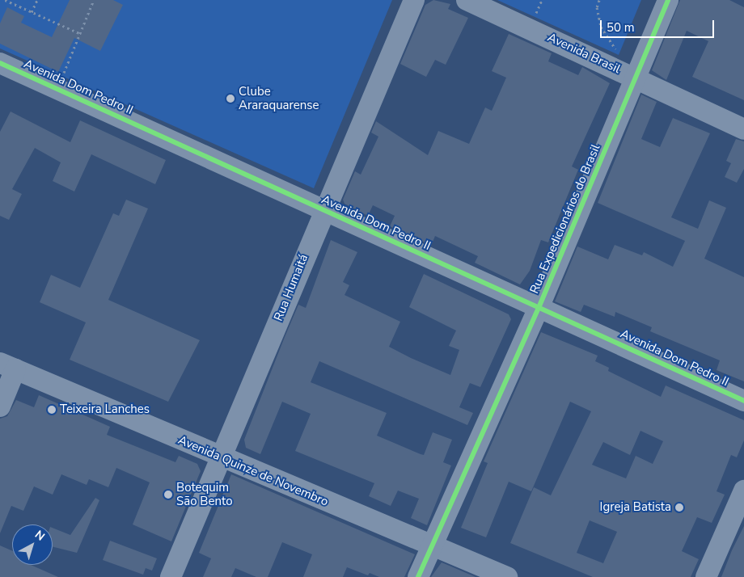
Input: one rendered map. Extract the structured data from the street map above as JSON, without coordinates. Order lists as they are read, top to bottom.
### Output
{
  "streets": {
    "street": [
      "Avenida Brasil",
      "Avenida Dom Pedro II",
      "Rua Expedicionários do Brasil",
      "Rua Humaitá",
      "Avenida Quinze de Novembro"
    ]
  },
  "crossings": [
    ["Avenida Brasil", "Rua Expedicionários do Brasil"],
    ["Avenida Dom Pedro II", "Rua Expedicionários do Brasil"],
    ["Avenida Dom Pedro II", "Rua Humaitá"],
    ["Rua Expedicionários do Brasil", "Avenida Quinze de Novembro"],
    ["Rua Humaitá", "Avenida Quinze de Novembro"]
  ],
  "places": [
    "Clube Araraquarense",
    "Teixeira Lanches",
    "Botequim São Bento",
    "Igreja Batista"
  ],
  "scale_bar": "50 m",
  "north": "top right"
}
